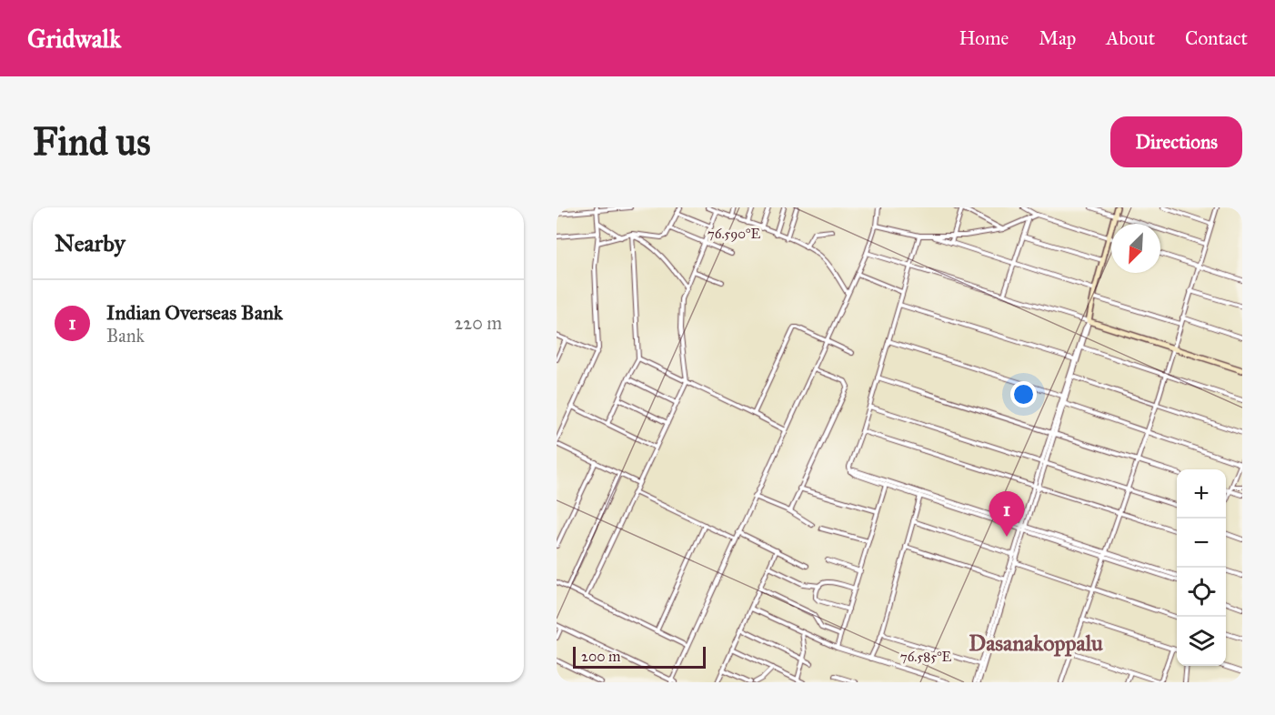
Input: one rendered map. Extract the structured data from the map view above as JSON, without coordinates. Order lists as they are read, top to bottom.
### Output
{
  "districts": ["Dasanakoppalu"],
  "scale_bar": "200 m",
  "north": "bottom left",
  "page": {
    "header": "Gridwalk",
    "nav": [
      "Home",
      "Map",
      "About",
      "Contact"
    ],
    "buttons": "Directions",
    "title": "Find us",
    "heading": "Nearby",
    "list": [
      {
        "mark": "1",
        "name": "Indian Overseas Bank",
        "note": "Bank",
        "value": "220 m"
      }
    ],
    "map_buttons": ["+", "−"],
    "pins": "1",
    "scale": "200 m"
  },
  "coordinates": ["76.590°E", "76.585°E"]
}
